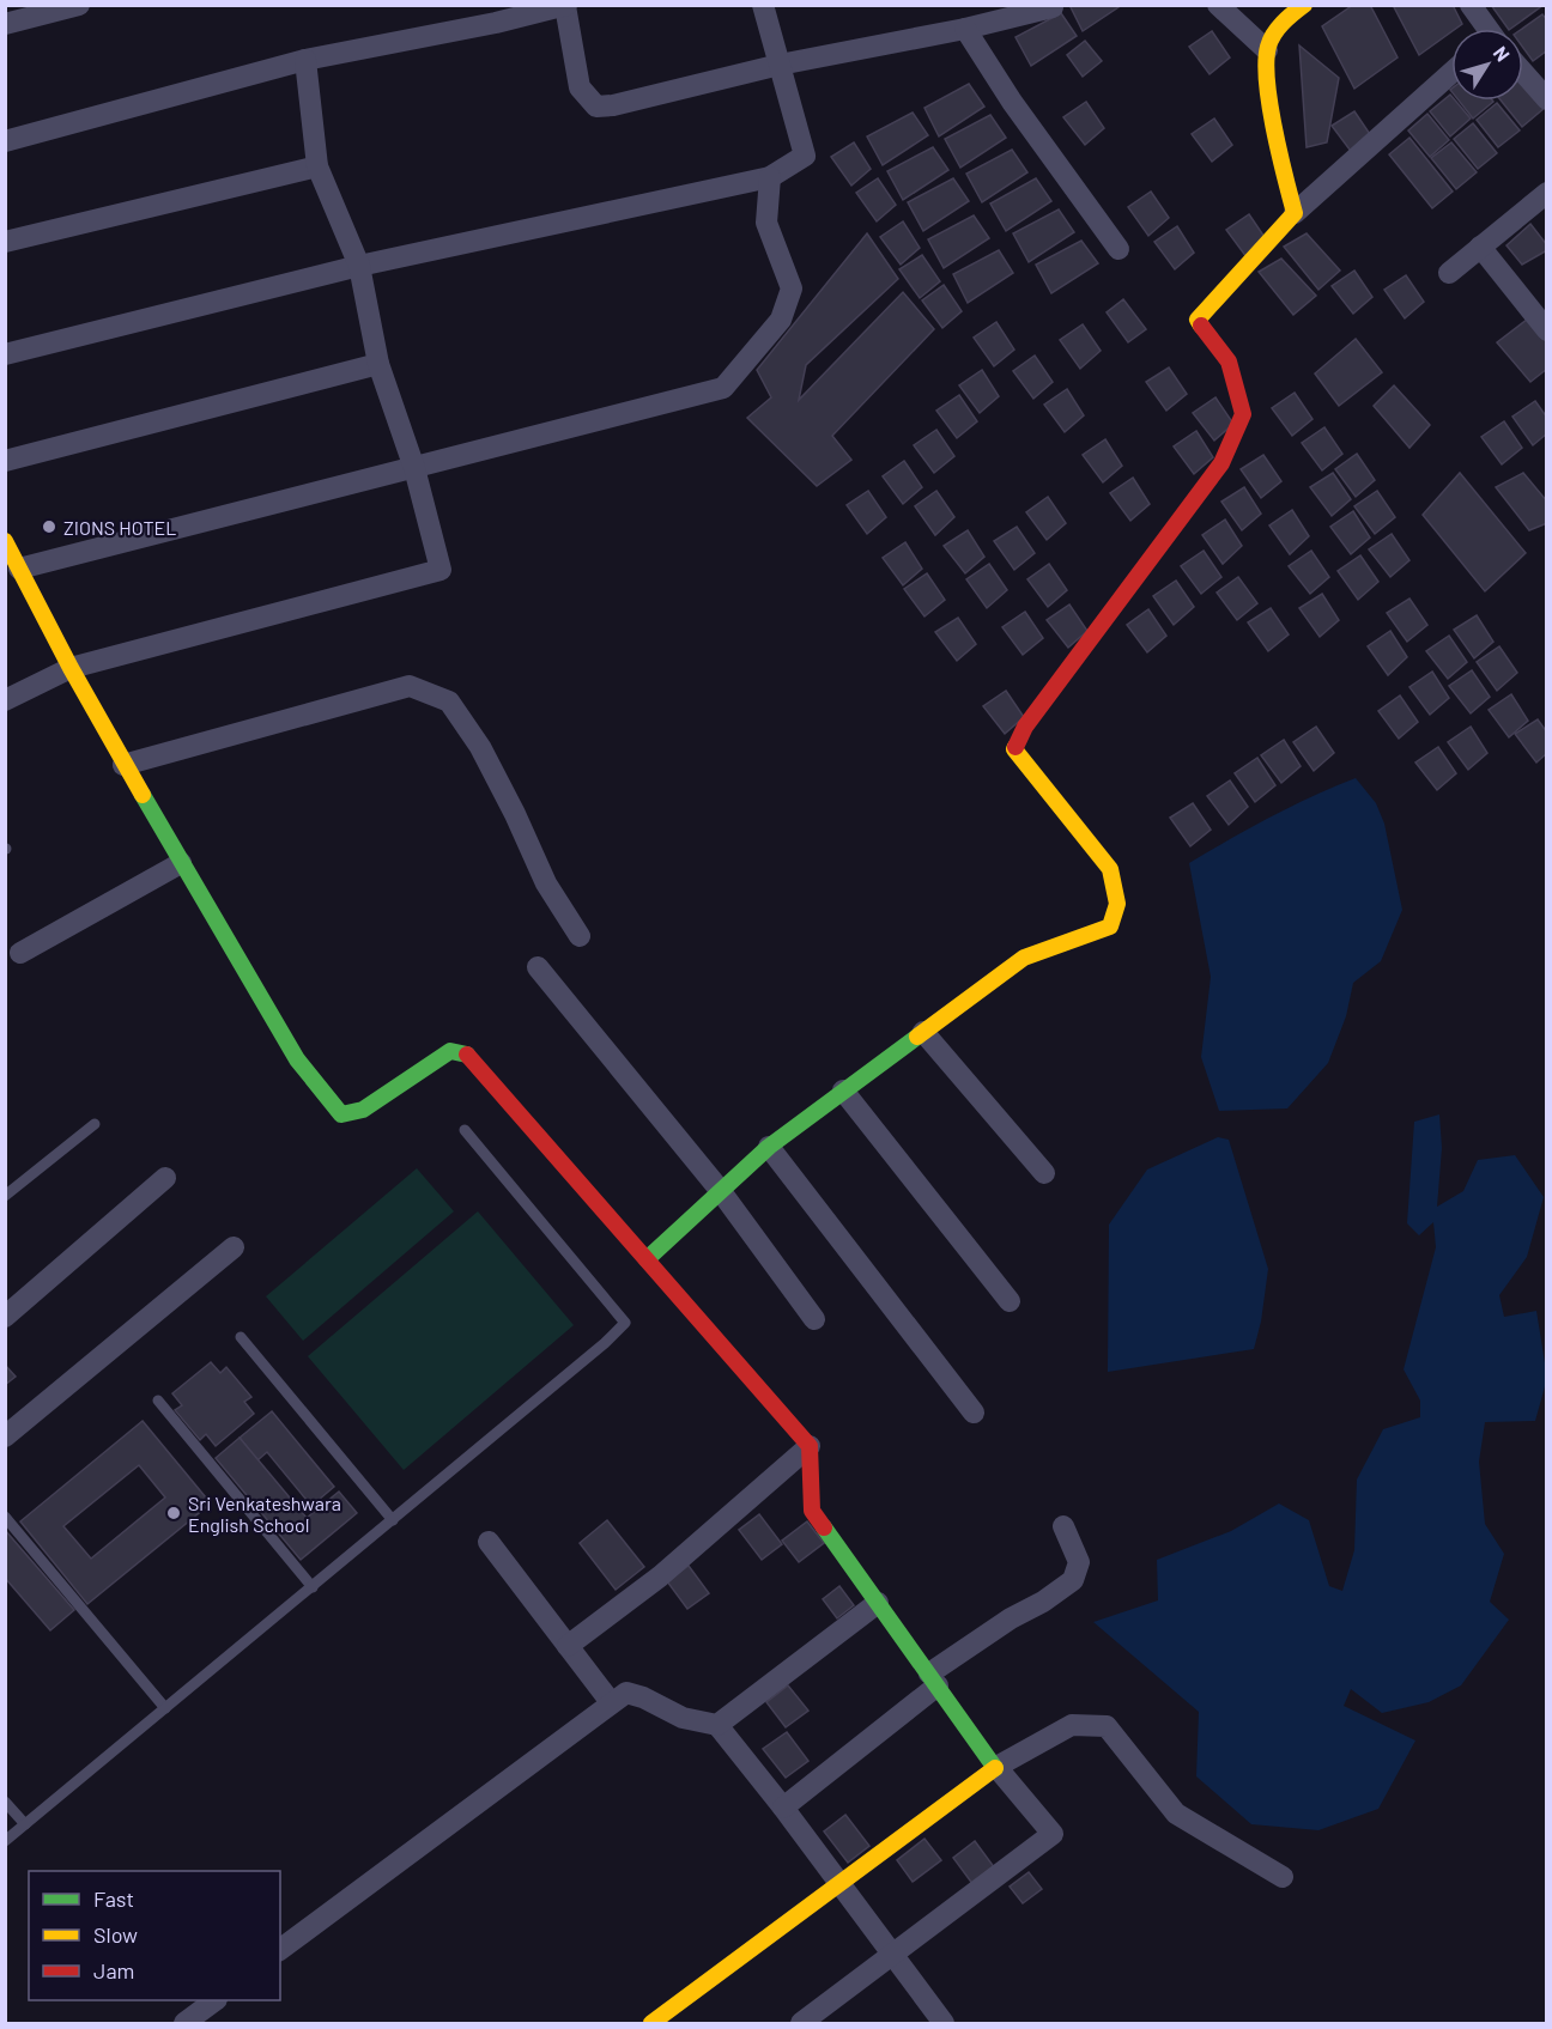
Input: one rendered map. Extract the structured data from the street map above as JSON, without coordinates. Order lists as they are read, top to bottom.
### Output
{
  "places": ["ZIONS HOTEL", "Sri Venkateshwara English School"],
  "legend": ["Fast", "Slow", "Jam"],
  "north": "top right"
}
